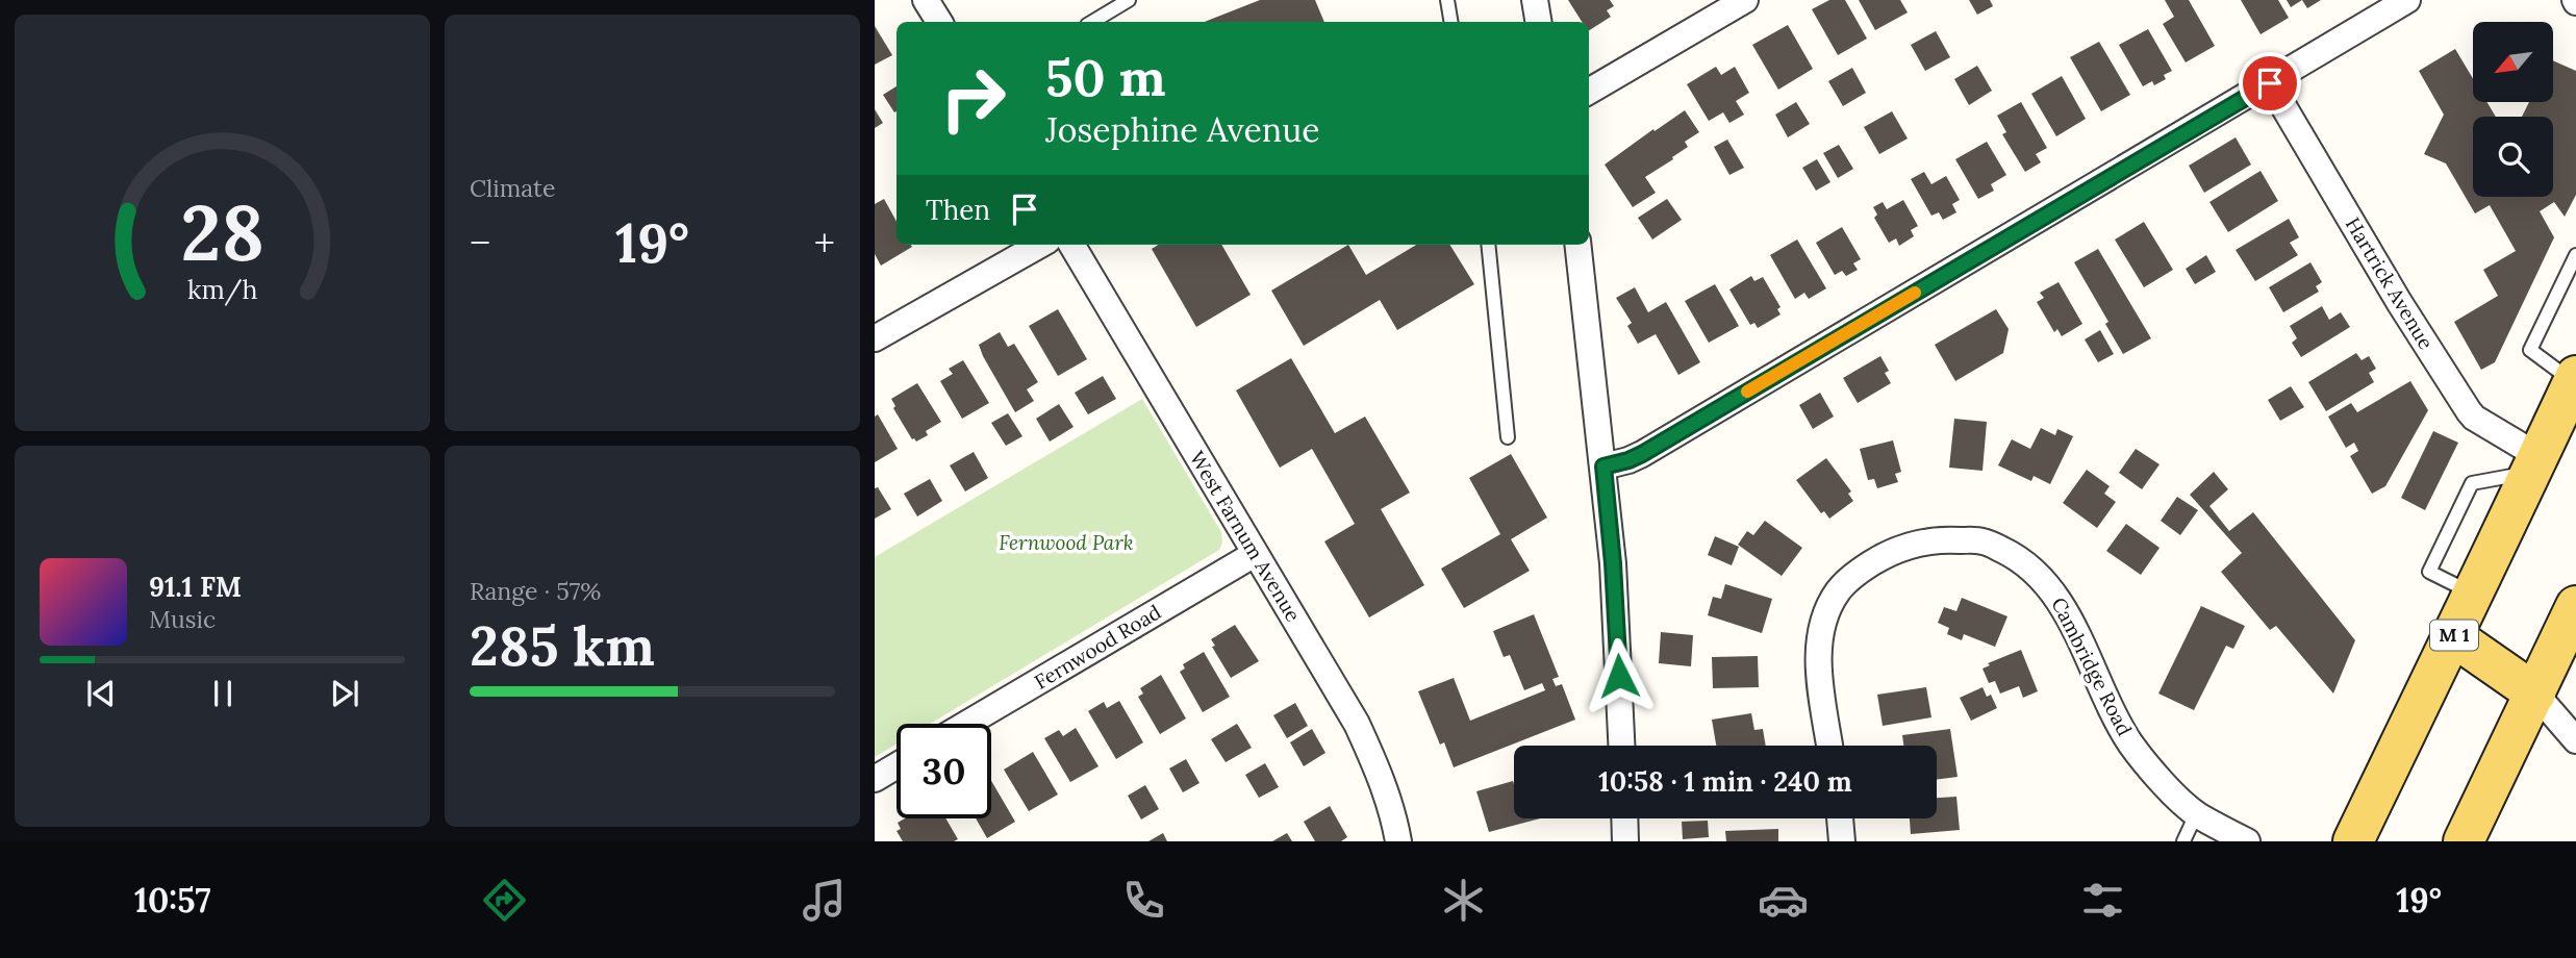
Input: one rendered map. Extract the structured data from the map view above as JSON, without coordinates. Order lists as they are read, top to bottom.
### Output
{
  "streets": {
    "main road": ["M 1"],
    "street": [
      "Hartrick Avenue",
      "West Farnum Avenue",
      "Fernwood Road",
      "Cambridge Road"
    ]
  },
  "crossings": [
    ["Hartrick Avenue", "M 1"],
    ["West Farnum Avenue", "Fernwood Road"]
  ],
  "parks": ["Fernwood Park"],
  "north": "bottom left",
  "page": {
    "tile": [
      "Climate",
      ["Range · 57%", "285 km"]
    ],
    "turn": ["50 m", "Josephine Avenue"],
    "then": "Then",
    "heat": ["−", "19°", "+"],
    "song": ["91.1 FM", "Music"],
    "limit": "30",
    "trip": "10:58 · 1 min · 240 m",
    "tabs": ["10:57", "19°"],
    "gauge": ["28", "km/h"]
  }
}
